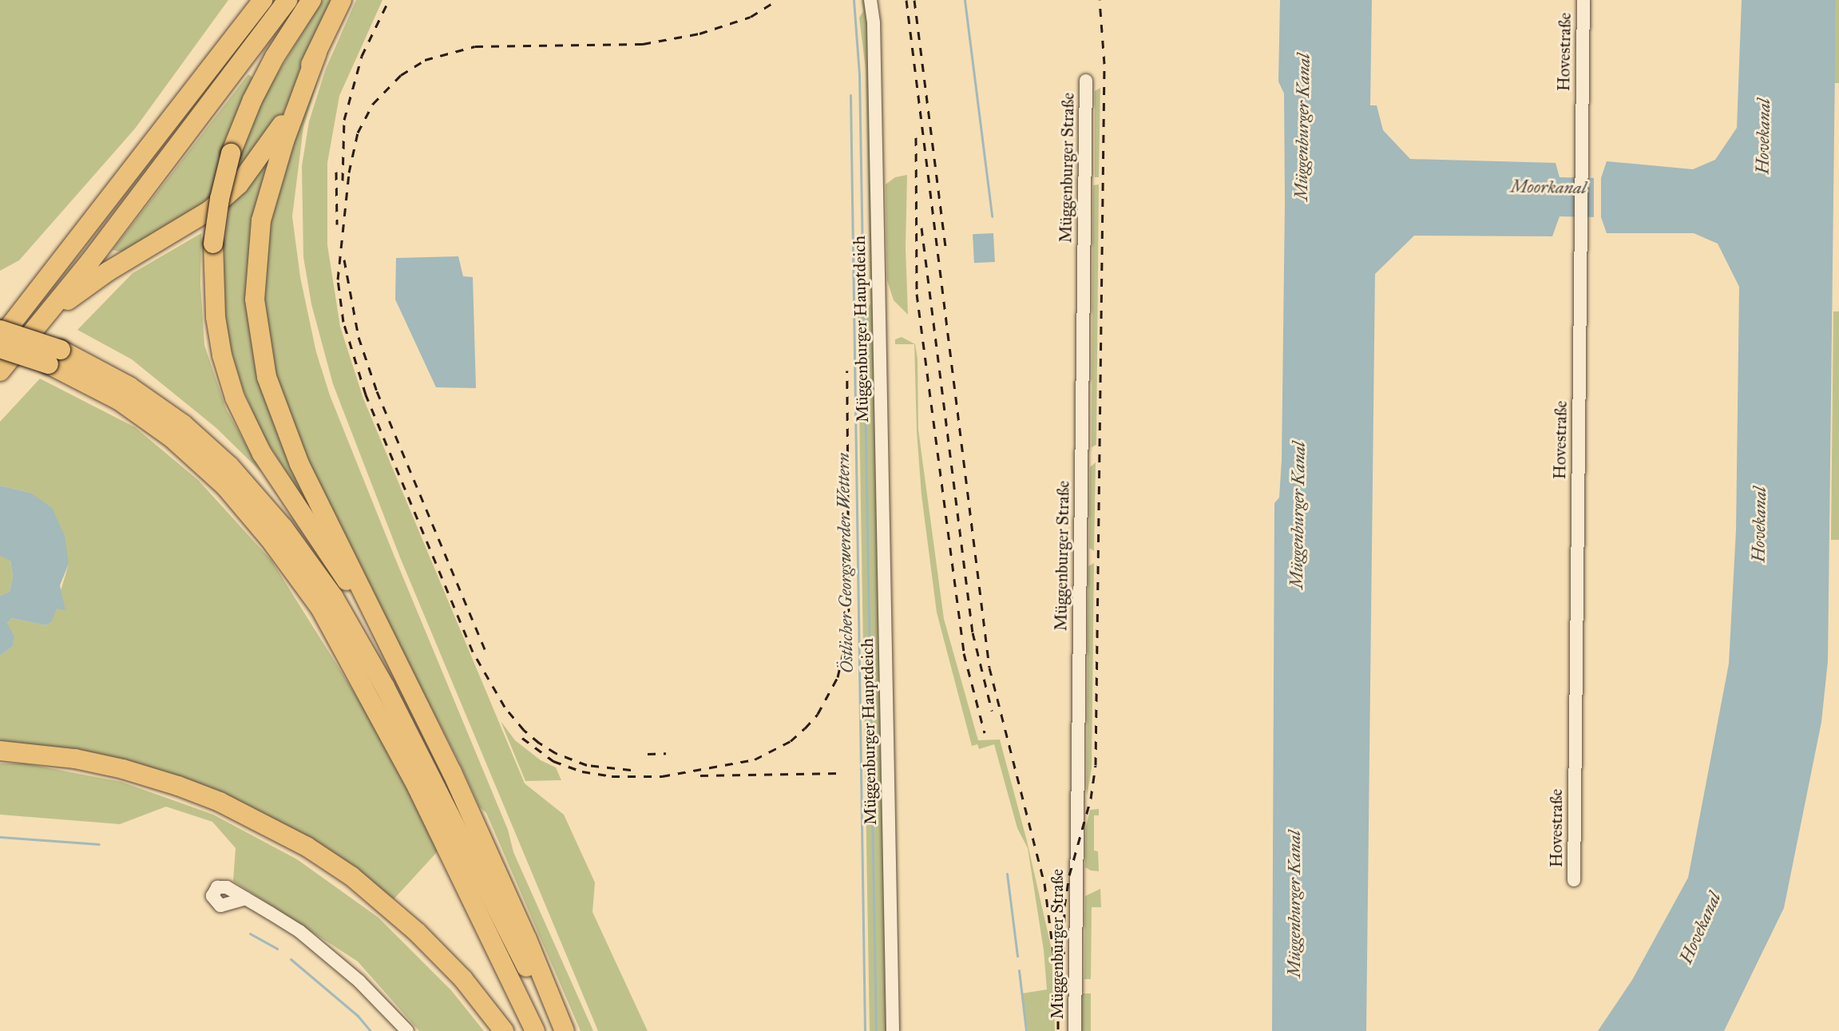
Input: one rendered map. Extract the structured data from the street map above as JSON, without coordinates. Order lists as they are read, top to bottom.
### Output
{
  "streets": {
    "street": ["Hovestraße", "Müggenburger Straße", "Müggenburger Hauptdeich"]
  },
  "water": [
    "Müggenburger Kanal",
    "Hovekanal",
    "Moorkanal",
    "Östlicher Georgswerder Wettern"
  ]
}
